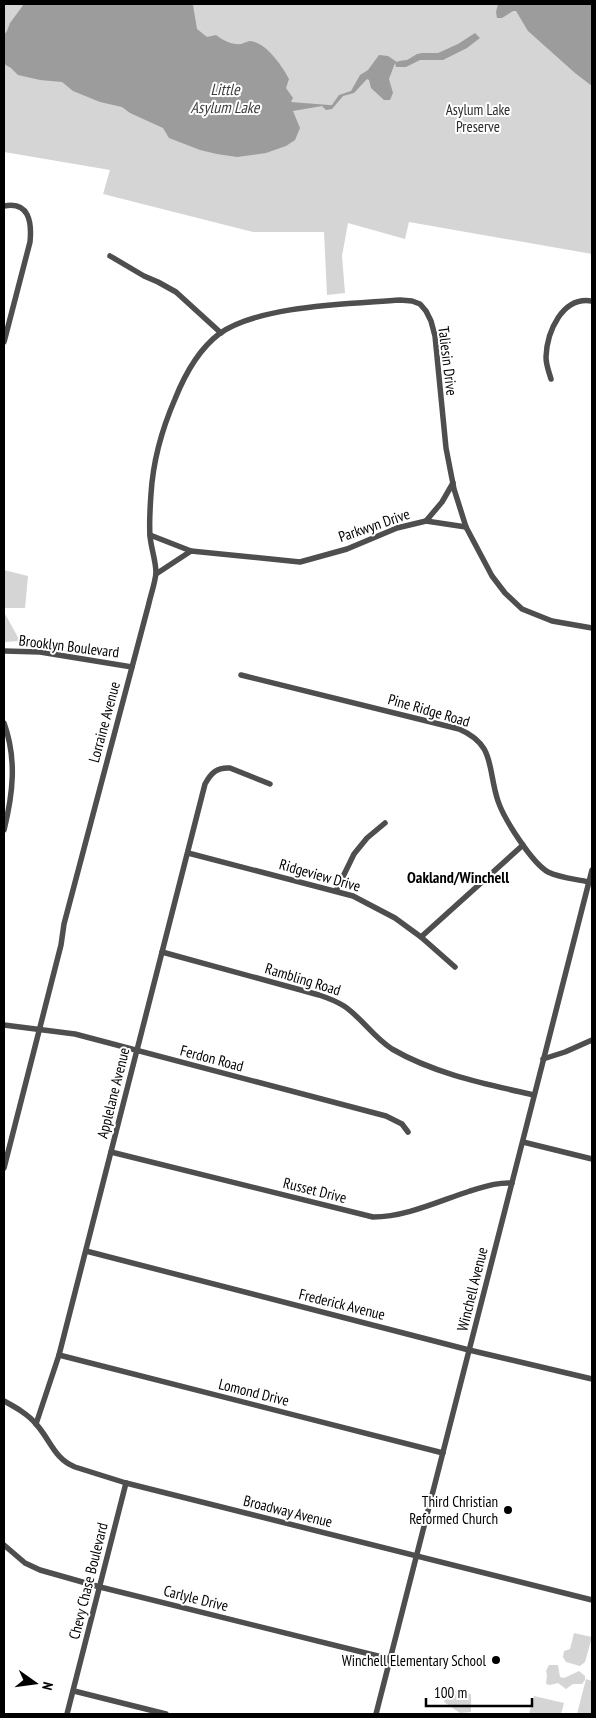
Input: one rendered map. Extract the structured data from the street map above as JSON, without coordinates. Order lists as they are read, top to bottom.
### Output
{
  "streets": {
    "street": [
      "Taliesin Drive",
      "Parkwyn Drive",
      "Brooklyn Boulevard",
      "Pine Ridge Road",
      "Lorraine Avenue",
      "Ridgeview Drive",
      "Rambling Road",
      "Ferdon Road",
      "Applelane Avenue",
      "Russet Drive",
      "Winchell Avenue",
      "Frederick Avenue",
      "Lomond Drive",
      "Broadway Avenue",
      "Chevy Chase Boulevard",
      "Carlyle Drive"
    ]
  },
  "crossings": [
    ["Taliesin Drive", "Parkwyn Drive"],
    ["Taliesin Drive", "Lorraine Avenue"],
    ["Parkwyn Drive", "Lorraine Avenue"],
    ["Brooklyn Boulevard", "Lorraine Avenue"],
    ["Pine Ridge Road", "Winchell Avenue"],
    ["Lorraine Avenue", "Ferdon Road"],
    ["Ridgeview Drive", "Applelane Avenue"],
    ["Rambling Road", "Applelane Avenue"],
    ["Rambling Road", "Winchell Avenue"],
    ["Ferdon Road", "Applelane Avenue"],
    ["Applelane Avenue", "Russet Drive"],
    ["Applelane Avenue", "Frederick Avenue"],
    ["Applelane Avenue", "Lomond Drive"],
    ["Applelane Avenue", "Broadway Avenue"],
    ["Russet Drive", "Winchell Avenue"],
    ["Winchell Avenue", "Frederick Avenue"],
    ["Winchell Avenue", "Lomond Drive"],
    ["Winchell Avenue", "Broadway Avenue"],
    ["Winchell Avenue", "Carlyle Drive"],
    ["Broadway Avenue", "Chevy Chase Boulevard"],
    ["Chevy Chase Boulevard", "Carlyle Drive"]
  ],
  "districts": ["Oakland/Winchell"],
  "water": ["Little Asylum Lake"],
  "parks": ["Asylum Lake Preserve"],
  "places": ["Third Christian Reformed Church", "Winchell Elementary School"],
  "scale_bar": "100 m",
  "north": "right"
}
